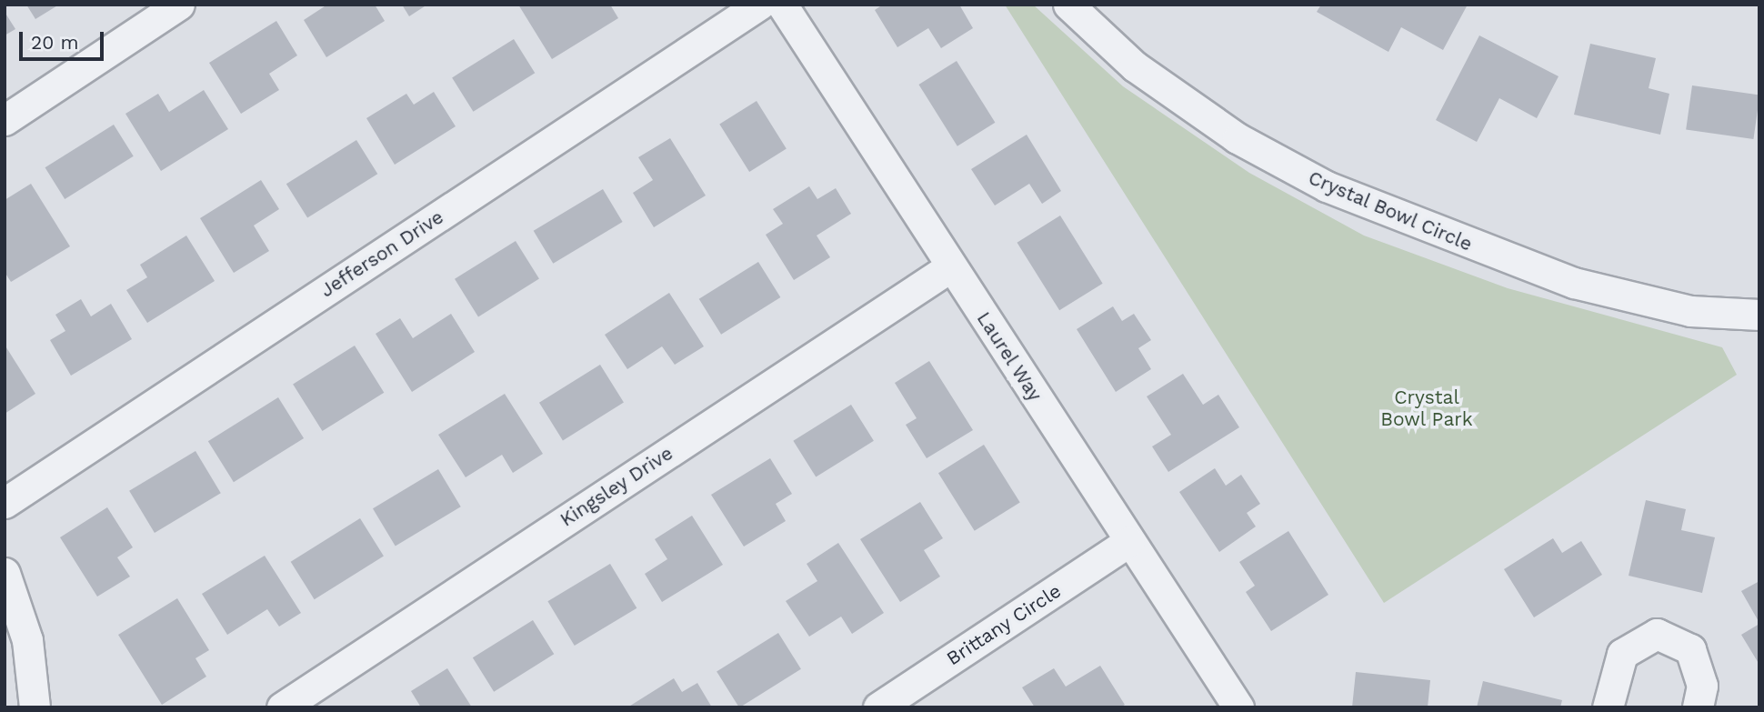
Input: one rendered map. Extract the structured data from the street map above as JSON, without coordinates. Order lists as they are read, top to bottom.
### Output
{
  "streets": {
    "street": [
      "Crystal Bowl Circle",
      "Jefferson Drive",
      "Laurel Way",
      "Kingsley Drive",
      "Brittany Circle"
    ]
  },
  "crossings": [
    ["Laurel Way", "Kingsley Drive"],
    ["Laurel Way", "Brittany Circle"]
  ],
  "parks": ["Crystal Bowl Park"],
  "scale_bar": "20 m"
}
